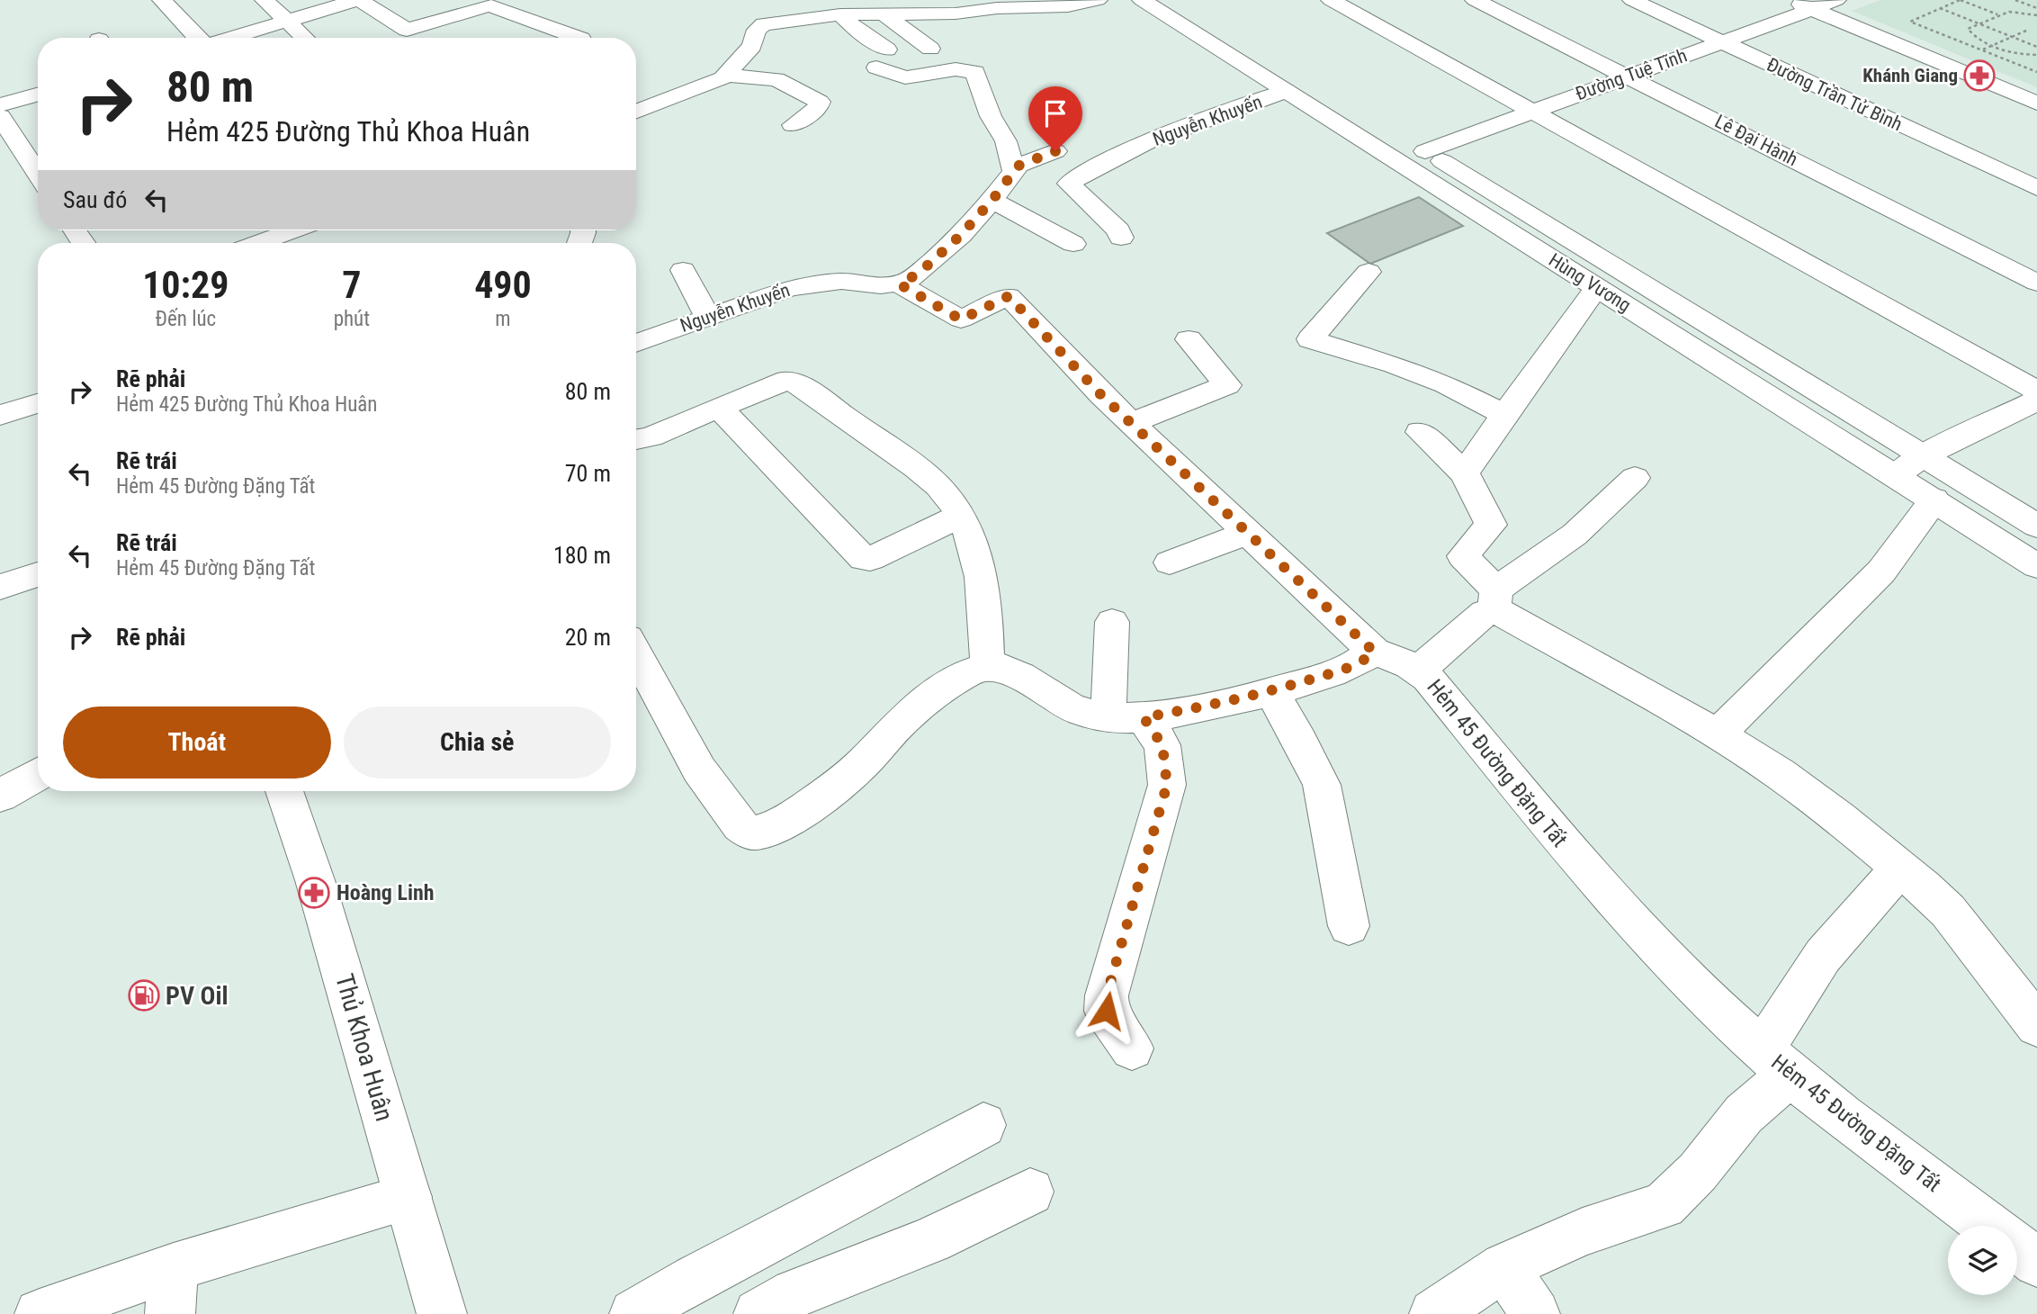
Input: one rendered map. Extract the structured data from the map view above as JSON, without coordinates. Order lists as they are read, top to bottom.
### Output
{
  "streets": {
    "street": [
      "Đường Tuệ Tĩnh",
      "Đường Trần Tử Bình",
      "Nguyễn Khuyến",
      "Lê Đại Hành",
      "Hùng Vương",
      "Hẻm 45 Đường Đặng Tất",
      "Thủ Khoa Huân"
    ]
  },
  "crossings": [
    ["Đường Tuệ Tĩnh", "Đường Trần Tử Bình"],
    ["Đường Tuệ Tĩnh", "Lê Đại Hành"],
    ["Đường Tuệ Tĩnh", "Hùng Vương"],
    ["Nguyễn Khuyến", "Hùng Vương"],
    ["Nguyễn Khuyến", "Hẻm 45 Đường Đặng Tất"]
  ],
  "places": {
    "pharmacy": ["Khánh Giang", "Hoàng Linh"],
    "fuel station": ["PV Oil"]
  },
  "page": {
    "turn": ["80 m", "Hẻm 425 Đường Thủ Khoa Huân"],
    "then": "Sau đó",
    "eta": [
      "10:29",
      "Đến lúc",
      "7",
      "phút",
      "490",
      "m"
    ],
    "list": [
      {
        "name": "Rẽ phải",
        "note": "Hẻm 425 Đường Thủ Khoa Huân",
        "value": "80 m"
      },
      {
        "name": "Rẽ trái",
        "note": "Hẻm 45 Đường Đặng Tất",
        "value": "70 m"
      },
      {
        "name": "Rẽ trái",
        "note": "Hẻm 45 Đường Đặng Tất",
        "value": "180 m"
      },
      {
        "name": "Rẽ phải",
        "value": "20 m"
      }
    ],
    "buttons": ["Thoát", "Chia sẻ"]
  }
}
